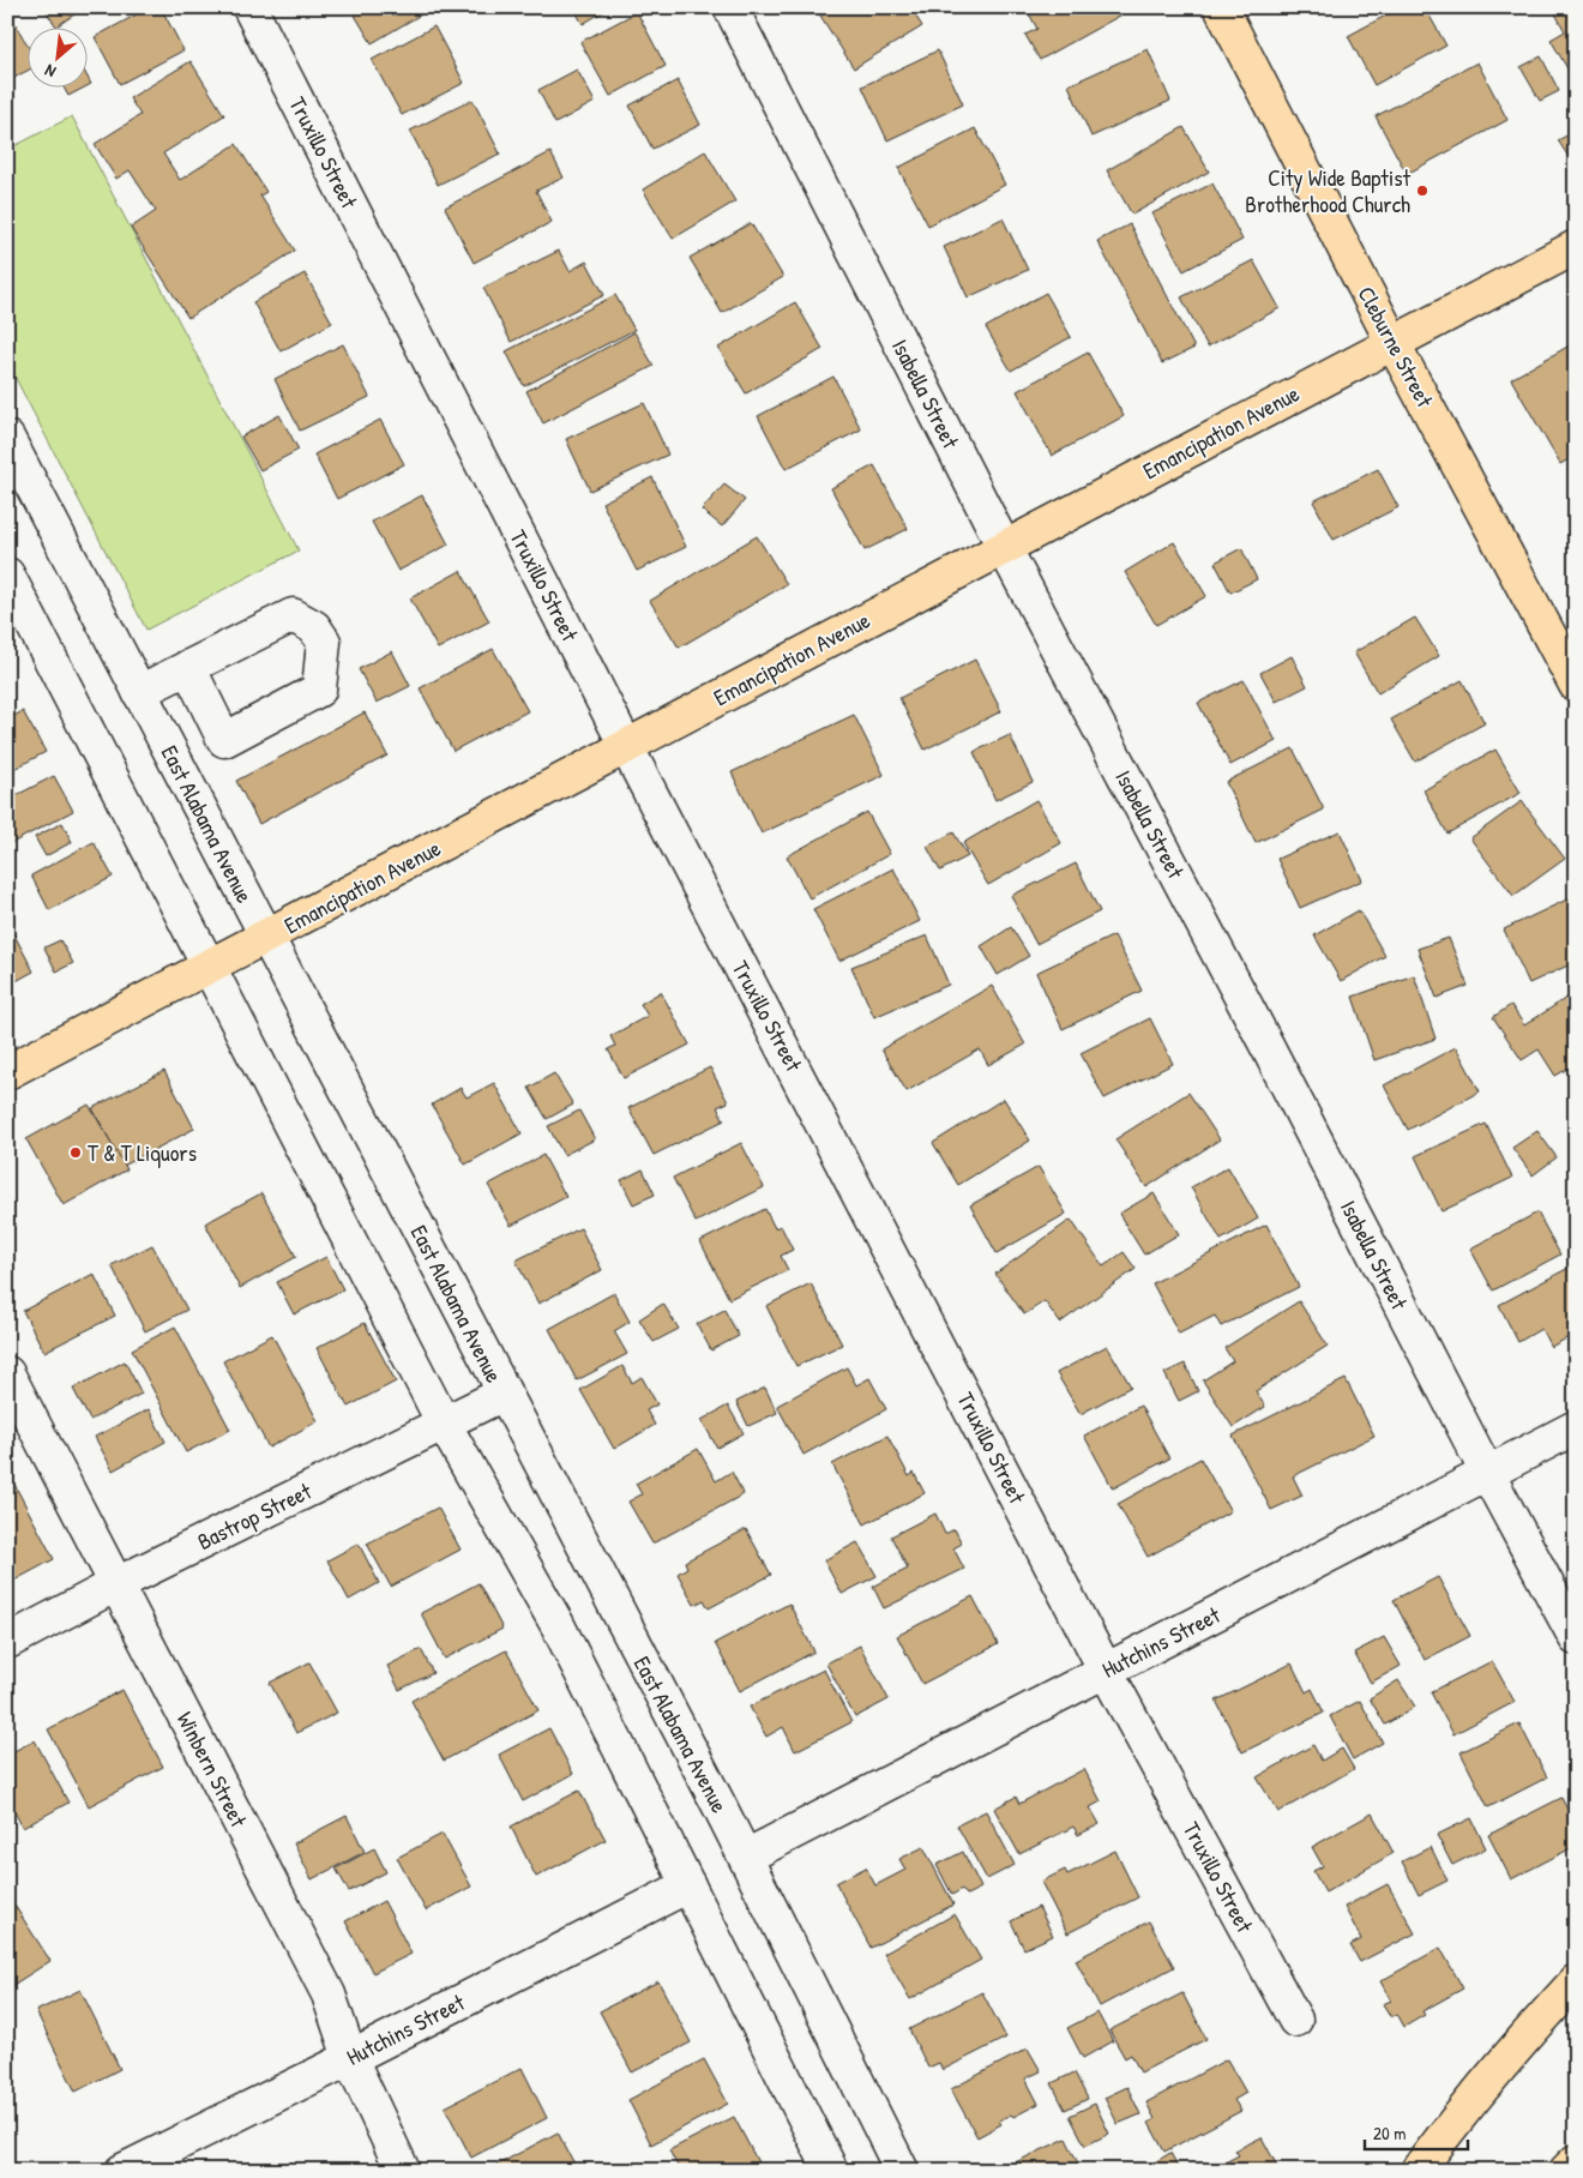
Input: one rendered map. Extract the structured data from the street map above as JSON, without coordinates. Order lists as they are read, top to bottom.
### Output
{
  "streets": {
    "main road": ["Cleburne Street", "Emancipation Avenue"],
    "street": [
      "Truxillo Street",
      "Isabella Street",
      "East Alabama Avenue",
      "Bastrop Street",
      "Hutchins Street",
      "Winbern Street"
    ]
  },
  "crossings": [
    ["Truxillo Street", "Emancipation Avenue"],
    ["Truxillo Street", "Hutchins Street"],
    ["Cleburne Street", "Emancipation Avenue"],
    ["Isabella Street", "Emancipation Avenue"],
    ["Isabella Street", "Hutchins Street"],
    ["Emancipation Avenue", "East Alabama Avenue"],
    ["East Alabama Avenue", "Bastrop Street"],
    ["East Alabama Avenue", "Hutchins Street"],
    ["Bastrop Street", "Winbern Street"],
    ["Hutchins Street", "Winbern Street"]
  ],
  "places": ["City Wide Baptist Brotherhood Church", "T & T Liquors"],
  "scale_bar": "20 m",
  "north": "bottom left"
}
